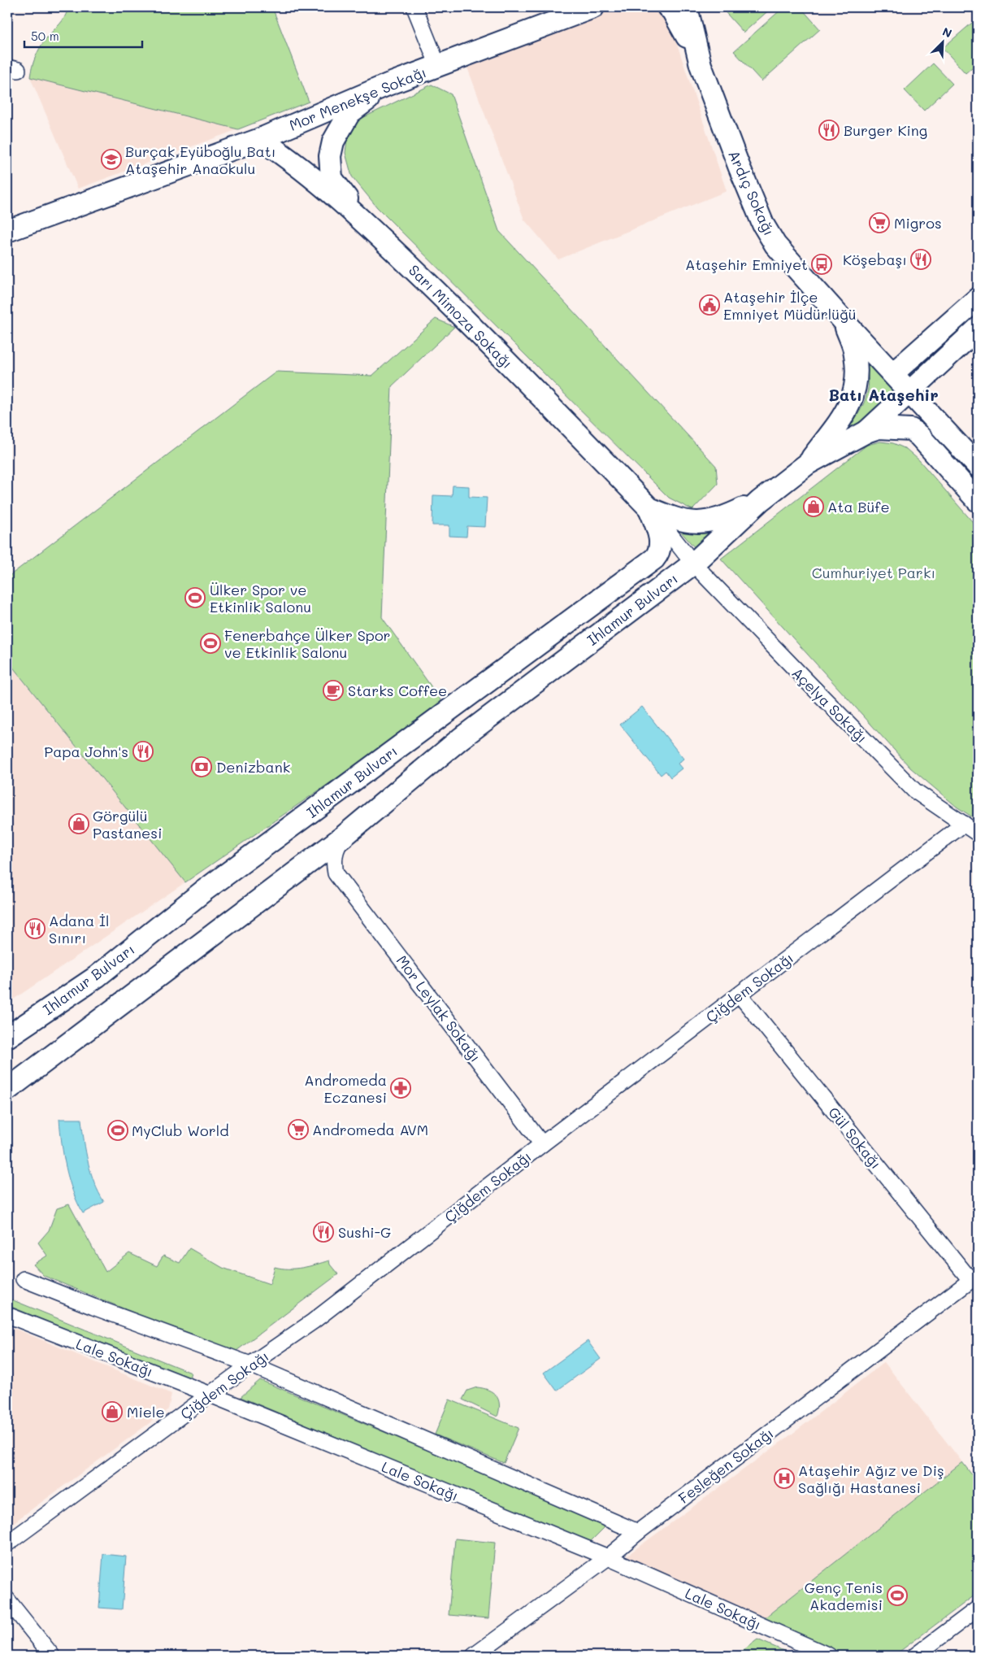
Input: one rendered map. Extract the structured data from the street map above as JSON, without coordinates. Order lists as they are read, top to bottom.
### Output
{
  "streets": {
    "main road": [
      "Mor Menekşe Sokağı",
      "Ardıç Sokağı",
      "Sarı Mimoza Sokağı",
      "Ihlamur Bulvarı"
    ],
    "street": [
      "Açelya Sokağı",
      "Çiğdem Sokağı",
      "Mor Leylak Sokağı",
      "Gül Sokağı",
      "Lale Sokağı",
      "Fesleğen Sokağı"
    ]
  },
  "crossings": [
    ["Mor Menekşe Sokağı", "Sarı Mimoza Sokağı"],
    ["Ardıç Sokağı", "Ihlamur Bulvarı"],
    ["Sarı Mimoza Sokağı", "Ihlamur Bulvarı"],
    ["Sarı Mimoza Sokağı", "Açelya Sokağı"],
    ["Ihlamur Bulvarı", "Açelya Sokağı"],
    ["Ihlamur Bulvarı", "Mor Leylak Sokağı"],
    ["Açelya Sokağı", "Çiğdem Sokağı"],
    ["Çiğdem Sokağı", "Mor Leylak Sokağı"],
    ["Çiğdem Sokağı", "Gül Sokağı"],
    ["Çiğdem Sokağı", "Lale Sokağı"],
    ["Gül Sokağı", "Fesleğen Sokağı"],
    ["Lale Sokağı", "Fesleğen Sokağı"]
  ],
  "districts": ["Batı Ataşehir"],
  "parks": ["Cumhuriyet Parkı"],
  "places": {
    "restaurant": [
      "Burger King",
      "Köşebaşı",
      "Papa John's",
      "Adana İl Sınırı",
      "Sushi-G"
    ],
    "school or university": ["Burçak Eyüboğlu Batı Ataşehir Anaokulu"],
    "supermarket": ["Migros", "Andromeda AVM"],
    "bus stop": ["Ataşehir Emniyet"],
    "public building": ["Ataşehir İlçe Emniyet Müdürlüğü"],
    "shop": ["Ata Büfe", "Görgülü Pastanesi", "Miele"],
    "sports": [
      "Ülker Spor ve Etkinlik Salonu",
      "Fenerbahçe Ülker Spor ve Etkinlik Salonu",
      "MyClub World",
      "Genç Tenis Akademisi"
    ],
    "cafe": ["Starks Coffee"],
    "bank": ["Denizbank"],
    "pharmacy": ["Andromeda Eczanesi"],
    "hospital": ["Ataşehir Ağız ve Diş Sağlığı Hastanesi"]
  },
  "scale_bar": "50 m",
  "north": "top right"
}
